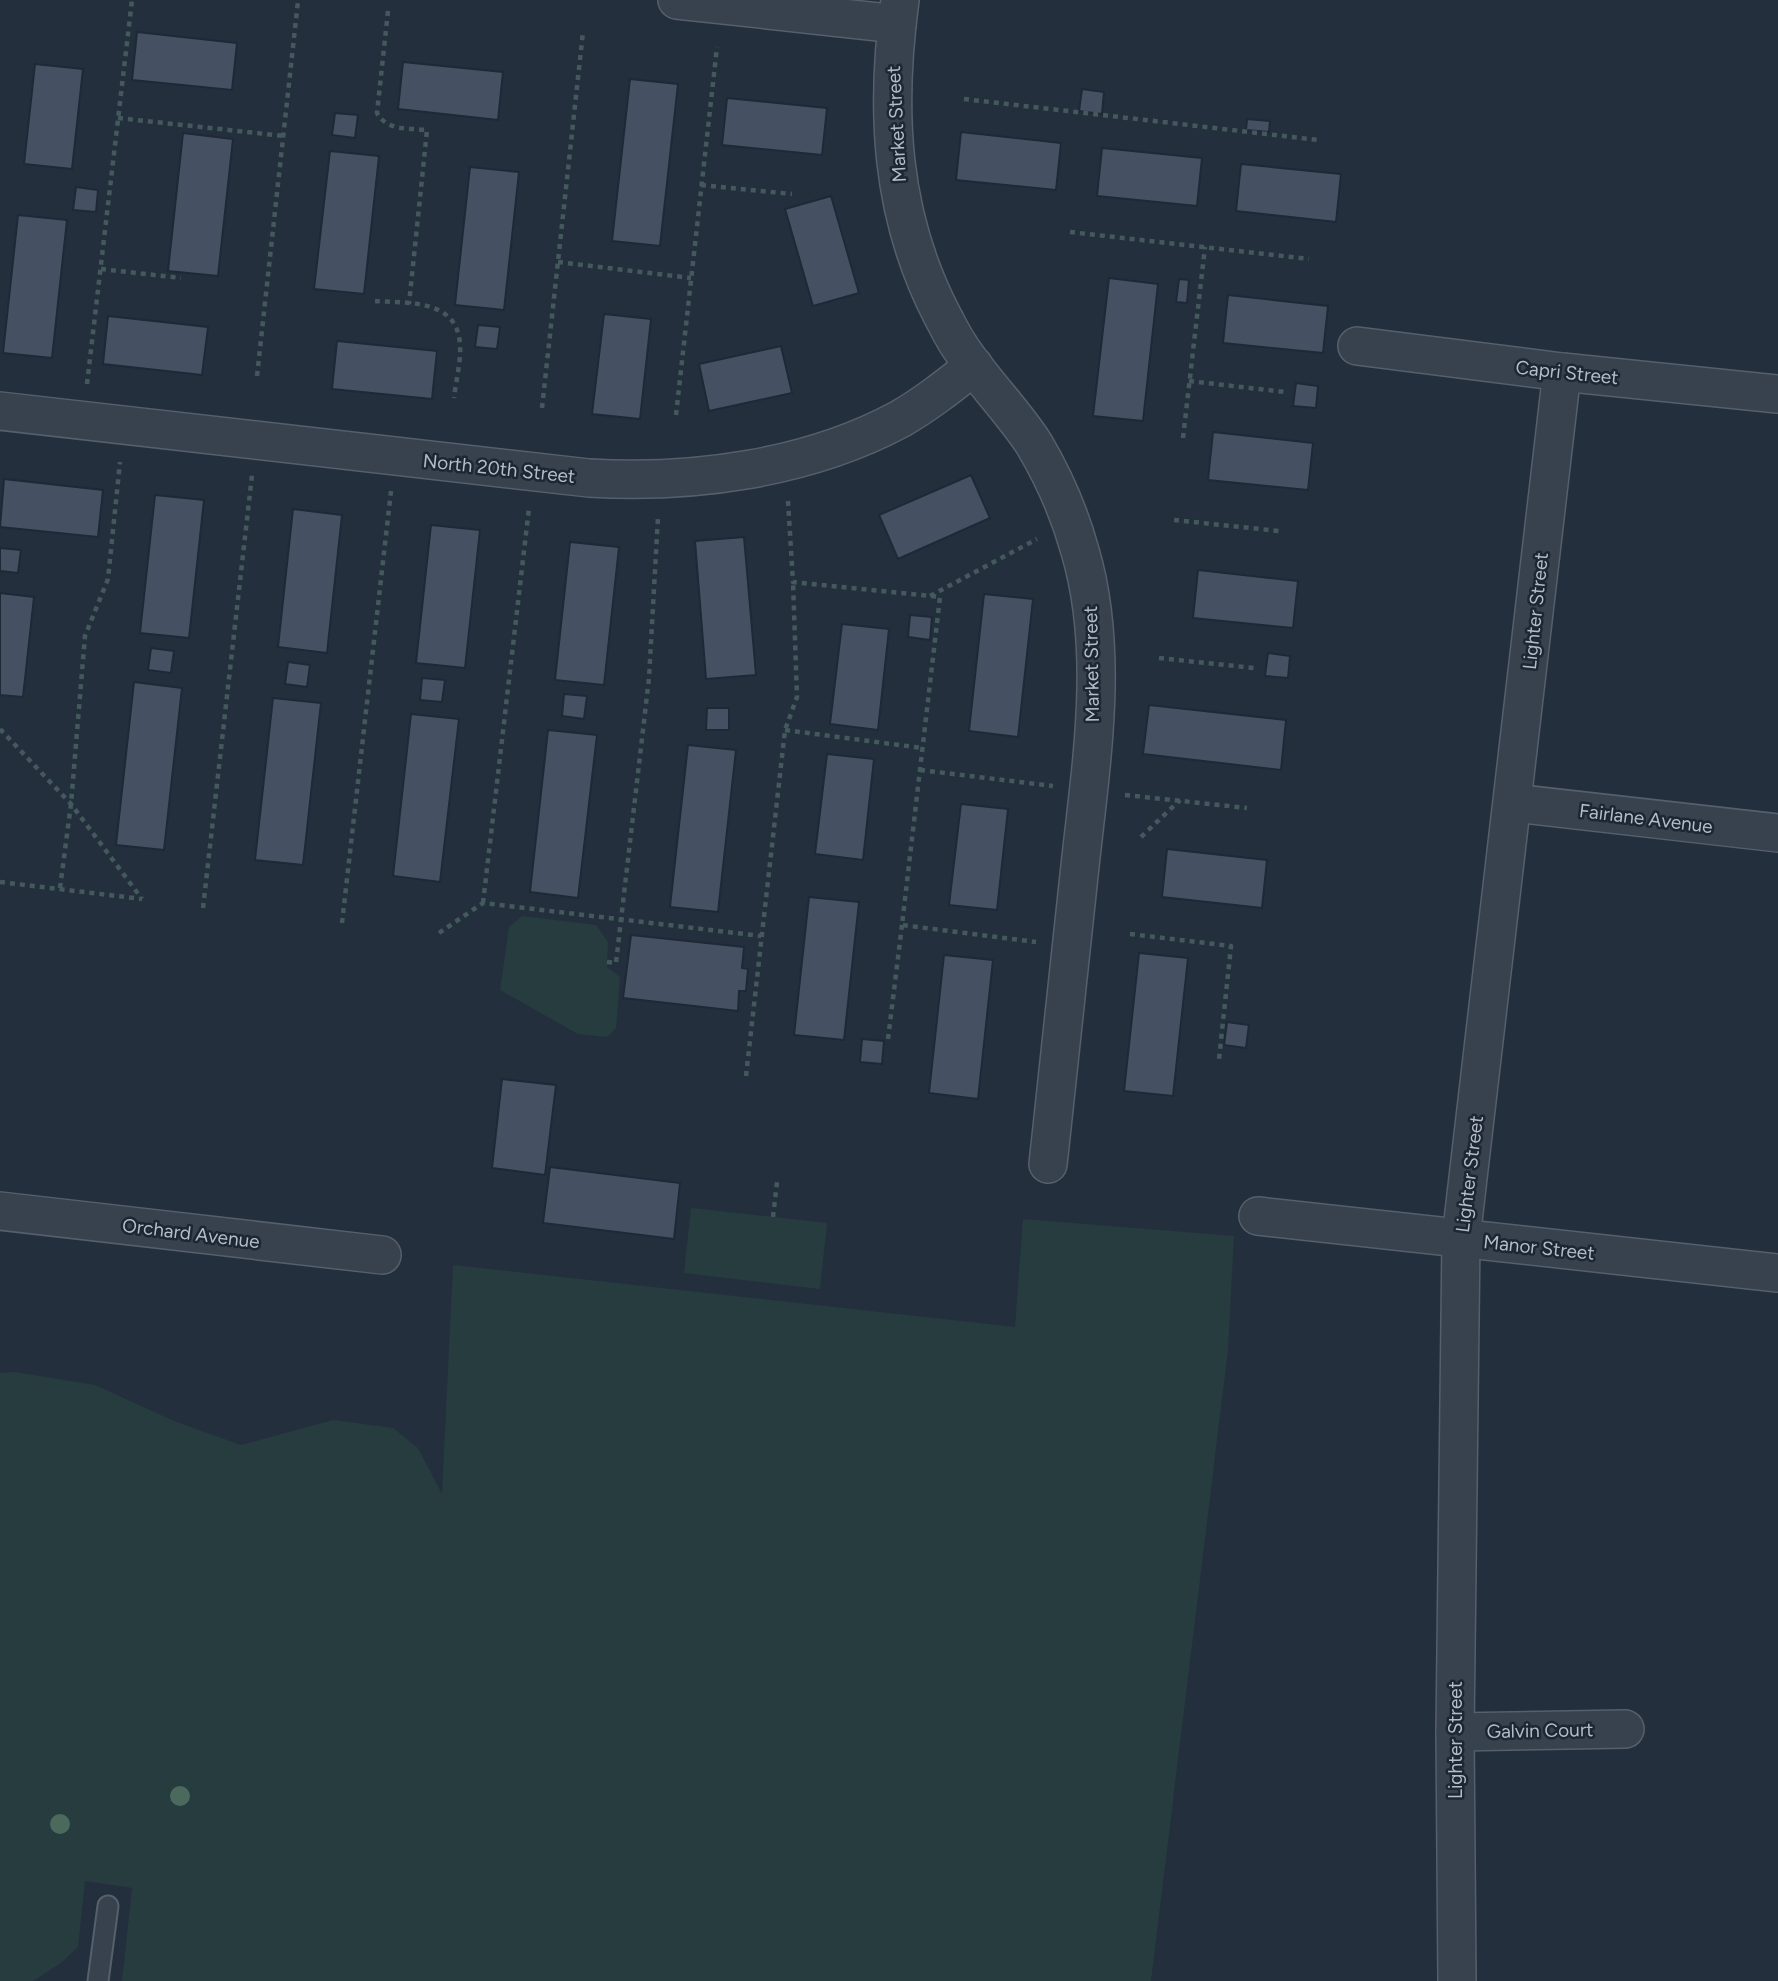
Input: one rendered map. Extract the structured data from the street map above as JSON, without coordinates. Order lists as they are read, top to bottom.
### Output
{
  "streets": {
    "street": [
      "Market Street",
      "Capri Street",
      "North 20th Street",
      "Lighter Street",
      "Fairlane Avenue",
      "Orchard Avenue",
      "Manor Street",
      "Galvin Court"
    ]
  },
  "crossings": [
    ["Market Street", "North 20th Street"],
    ["Capri Street", "Lighter Street"],
    ["Lighter Street", "Fairlane Avenue"],
    ["Lighter Street", "Manor Street"],
    ["Lighter Street", "Galvin Court"]
  ]
}
